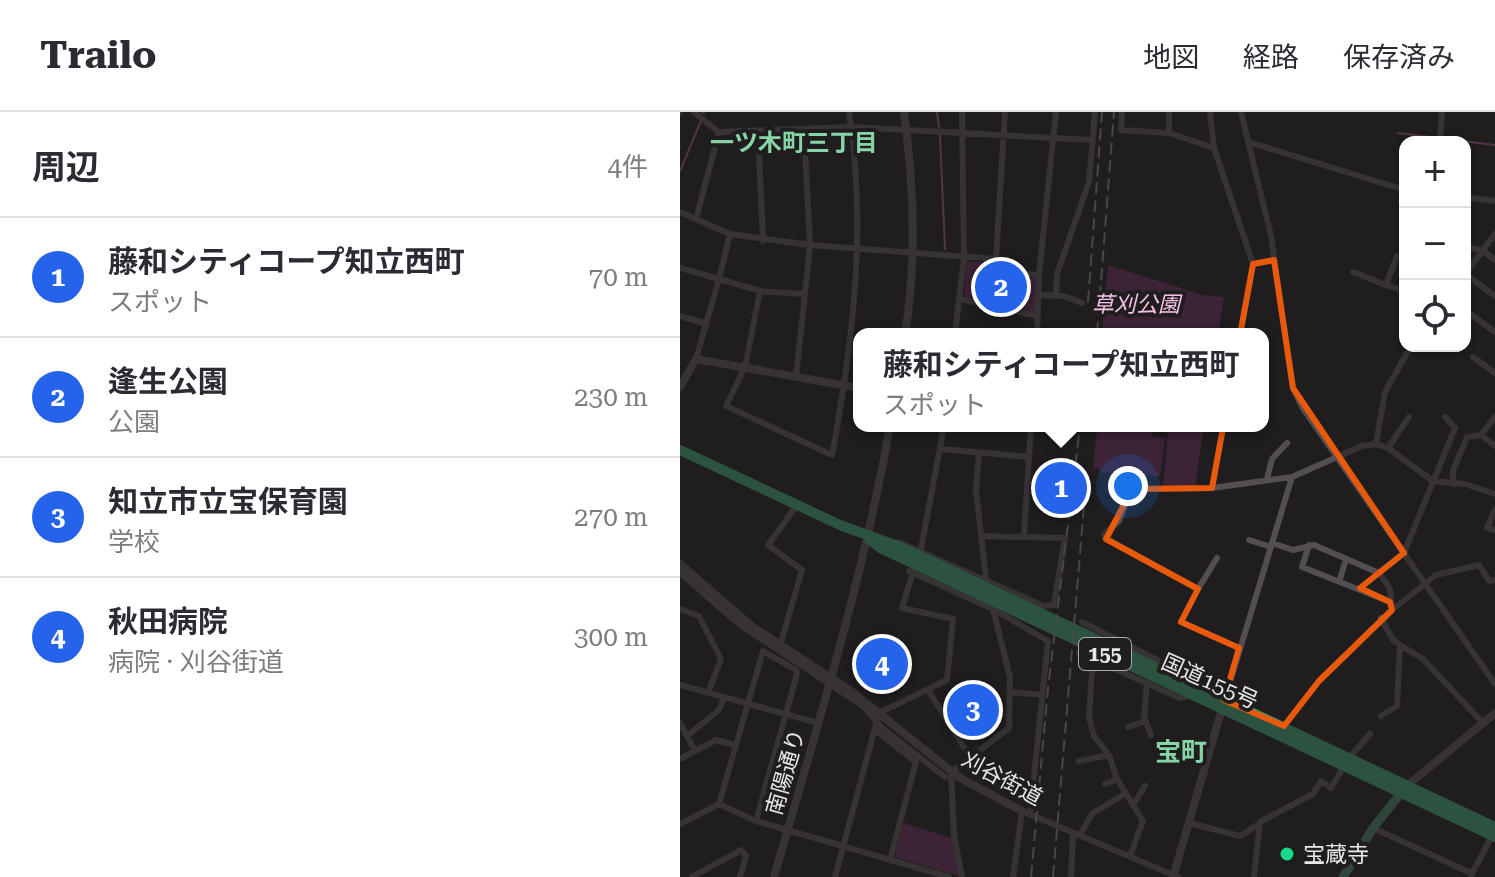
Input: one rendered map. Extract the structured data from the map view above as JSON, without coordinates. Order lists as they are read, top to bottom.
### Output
{
  "streets": {
    "highway": ["155", "国道155号"],
    "street": ["南陽通り", "刈谷街道"]
  },
  "crossings": [
    ["国道155号", "南陽通り"],
    ["南陽通り", "刈谷街道"]
  ],
  "districts": ["一ツ木町三丁目", "宝町"],
  "parks": ["草刈公園"],
  "places": ["宝蔵寺"],
  "page": {
    "header": "Trailo",
    "nav": ["地図", "経路", "保存済み"],
    "heading": ["周辺", "4件"],
    "map_buttons": ["+", "−"],
    "list": [
      {
        "mark": "1",
        "name": "藤和シティコープ知立西町",
        "note": "スポット",
        "value": "70 m"
      },
      {
        "mark": "2",
        "name": "逢生公園",
        "note": "公園",
        "value": "230 m"
      },
      {
        "mark": "3",
        "name": "知立市立宝保育園",
        "note": "学校",
        "value": "270 m"
      },
      {
        "mark": "4",
        "name": "秋田病院",
        "note": "病院 · 刈谷街道",
        "value": "300 m"
      }
    ],
    "pins": [
      "2",
      "1",
      "4",
      "3"
    ],
    "popup": ["藤和シティコープ知立西町", "スポット"]
  }
}
